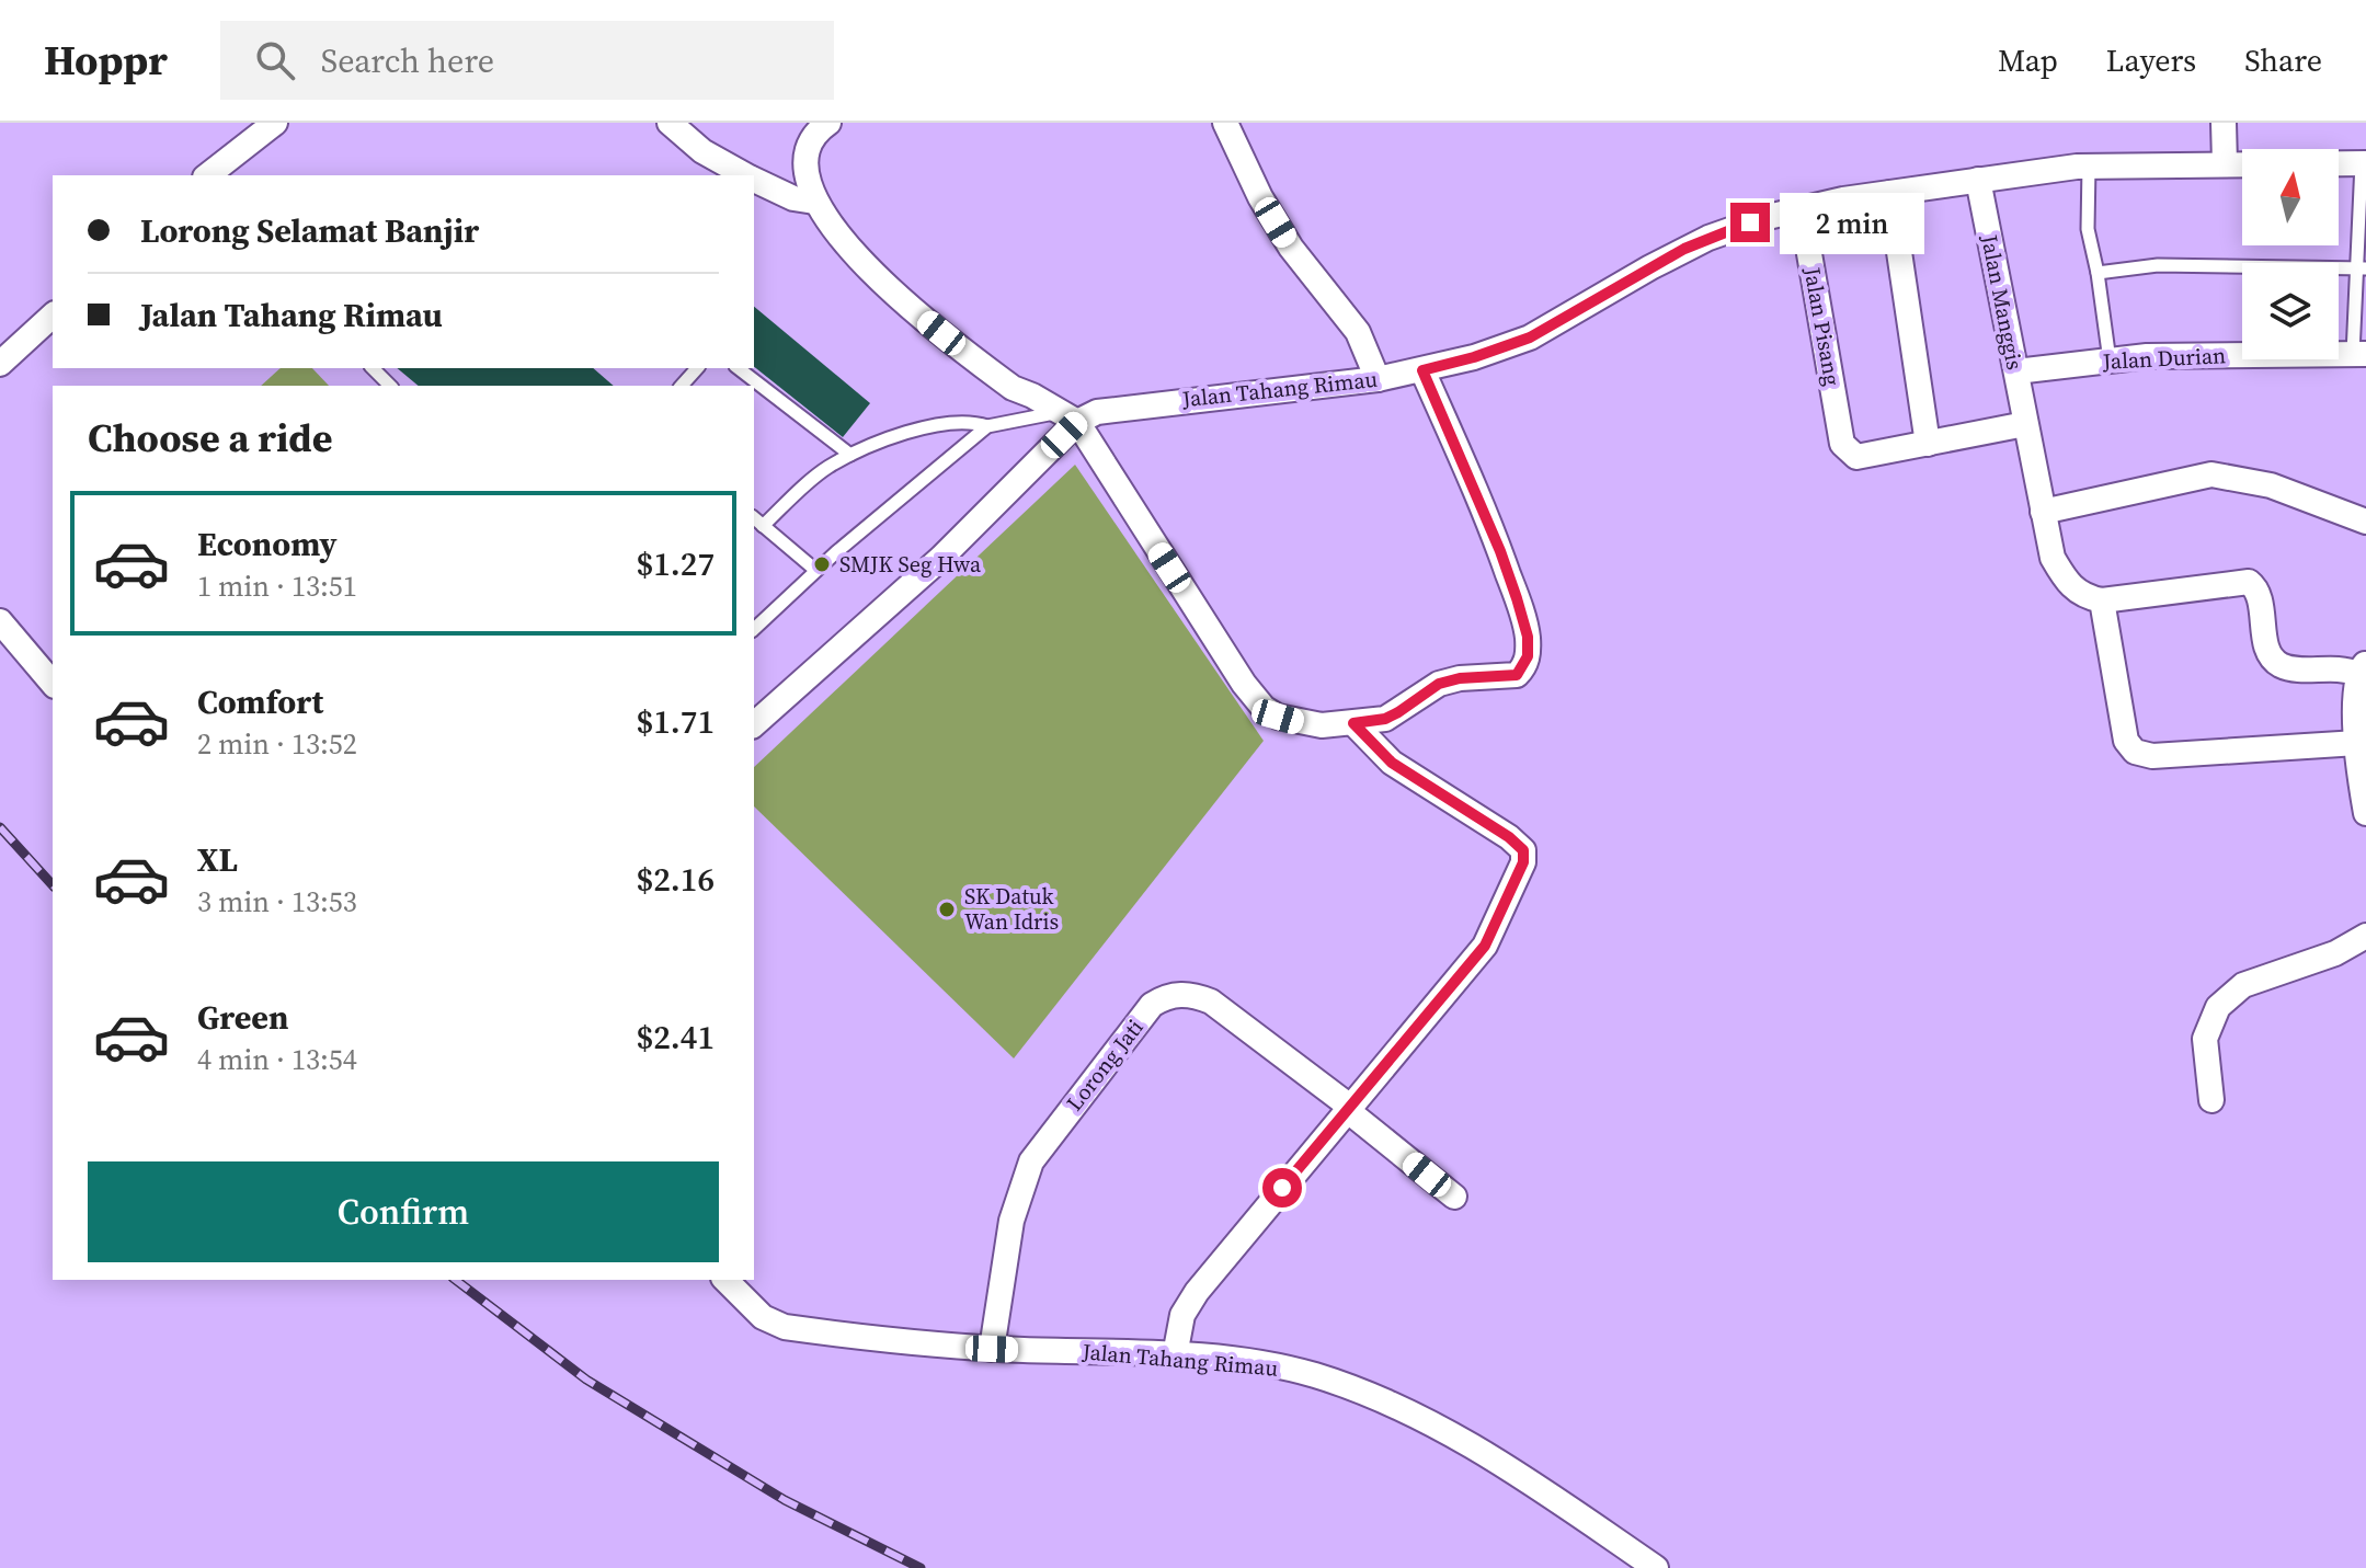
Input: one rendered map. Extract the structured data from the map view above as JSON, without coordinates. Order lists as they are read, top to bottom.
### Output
{
  "streets": {
    "street": [
      "Jalan Manggis",
      "Jalan Pisang",
      "Jalan Durian",
      "Jalan Tahang Rimau",
      "Lorong Jati"
    ]
  },
  "crossings": [
    ["Jalan Manggis", "Jalan Durian"],
    ["Jalan Manggis", "Jalan Tahang Rimau"],
    ["Jalan Pisang", "Jalan Tahang Rimau"],
    ["Jalan Tahang Rimau", "Lorong Jati"]
  ],
  "places": ["SMJK Seg Hwa", "SK Datuk Wan Idris"],
  "north": "top",
  "page": {
    "header": "Hoppr",
    "search": "Search here",
    "nav": ["Map", "Layers", "Share"],
    "banner": ["Lorong Selamat Banjir", "Jalan Tahang Rimau"],
    "bubble": "2 min",
    "heading": "Choose a ride",
    "list": [
      {
        "name": "Economy",
        "note": "1 min · 13:51",
        "value": "$1.27"
      },
      {
        "name": "Comfort",
        "note": "2 min · 13:52",
        "value": "$1.71"
      },
      {
        "name": "XL",
        "note": "3 min · 13:53",
        "value": "$2.16"
      },
      {
        "name": "Green",
        "note": "4 min · 13:54",
        "value": "$2.41"
      }
    ],
    "buttons": "Confirm"
  }
}
